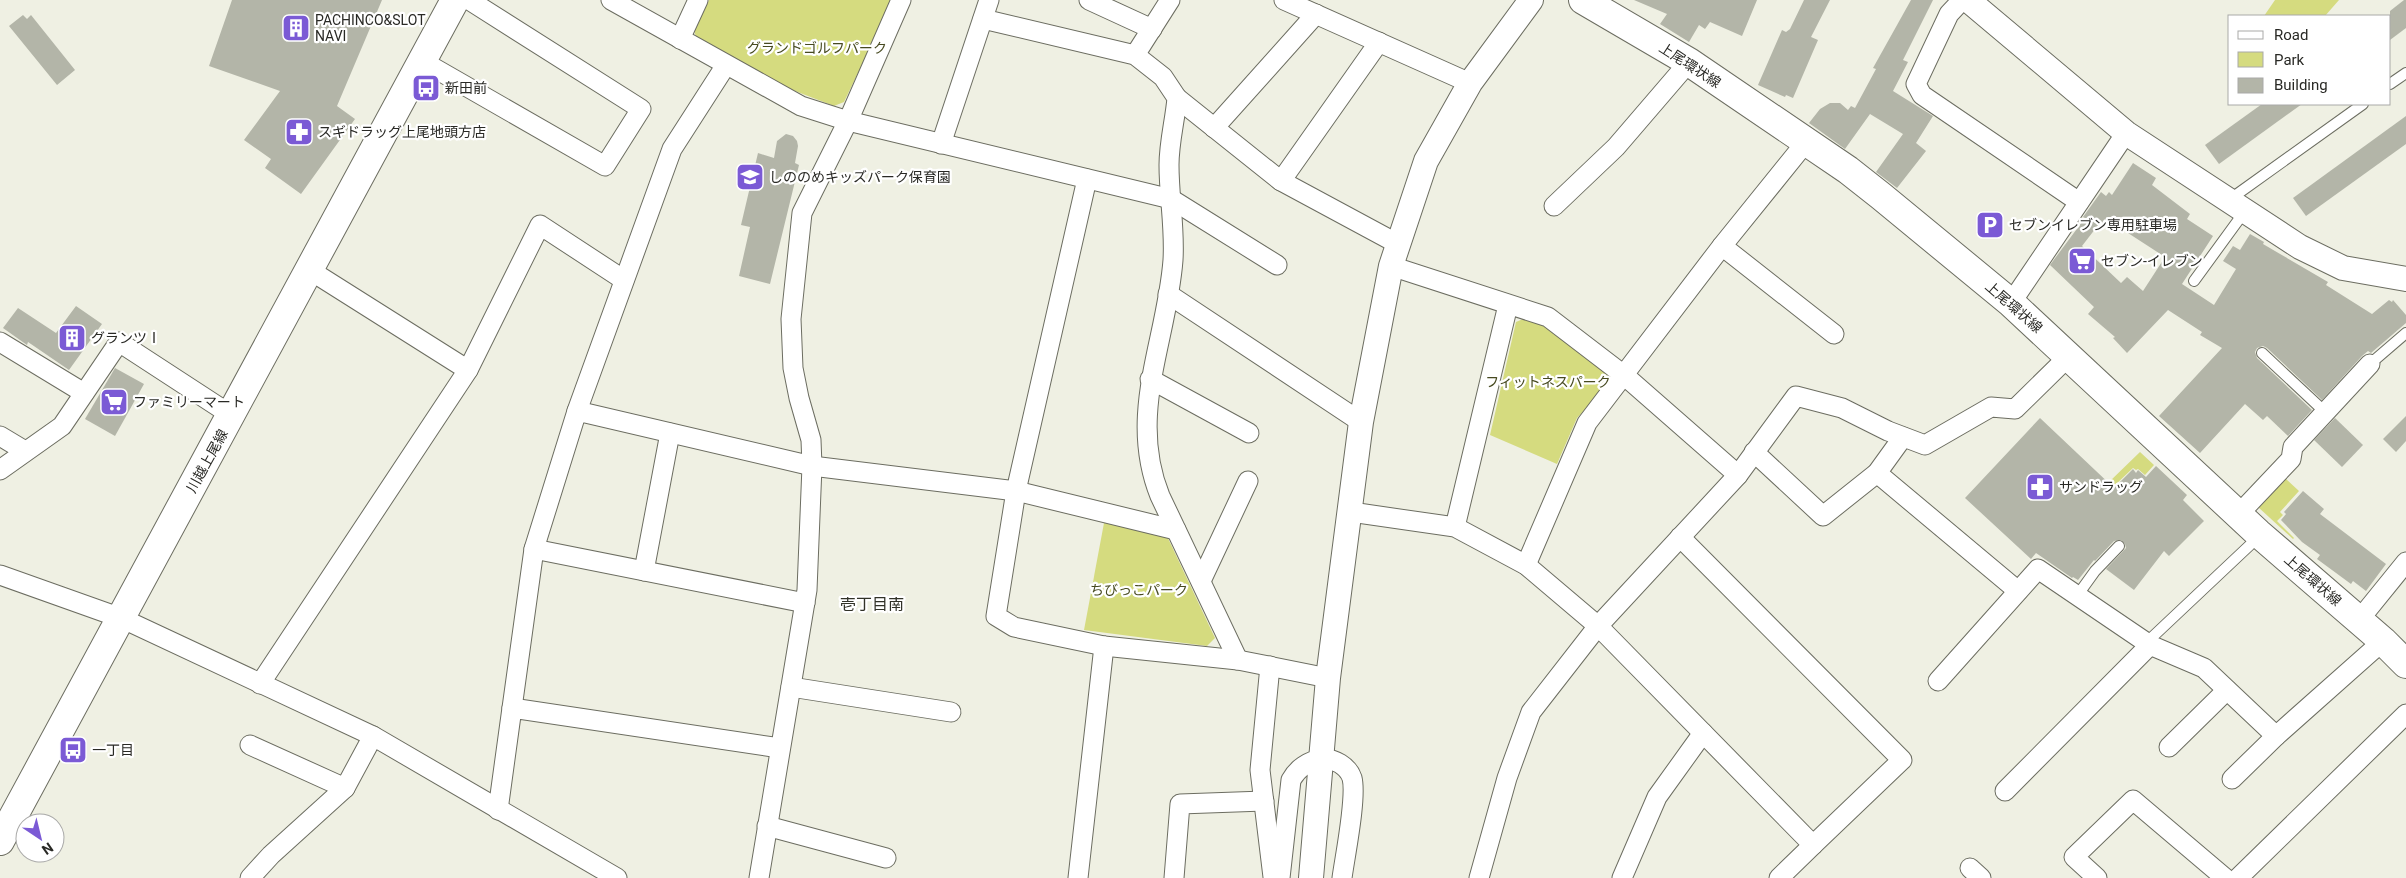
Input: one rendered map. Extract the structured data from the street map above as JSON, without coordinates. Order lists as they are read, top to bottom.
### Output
{
  "streets": {
    "main road": ["上尾環状線", "川越上尾線"]
  },
  "districts": ["壱丁目南"],
  "parks": ["グランドゴルフパーク", "フィットネスパーク", "ちびっこパーク"],
  "places": {
    "building": ["PACHINCO&SLOT NAVI", "グランツⅠ"],
    "bus stop": ["新田前", "一丁目"],
    "pharmacy": ["スギドラッグ上尾地頭方店", "サンドラッグ"],
    "school or university": ["しののめキッズパーク保育園"],
    "parking": ["セブンイレブン専用駐車場"],
    "supermarket": ["セブン-イレブン", "ファミリーマート"]
  },
  "legend": ["Road", "Park", "Building"],
  "north": "bottom right"
}
